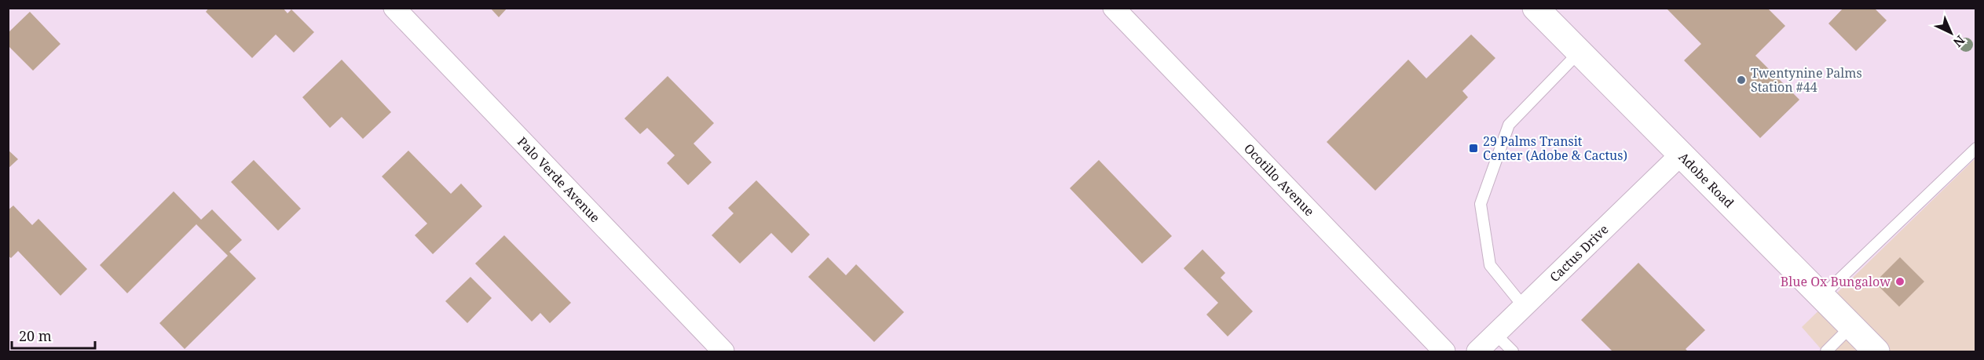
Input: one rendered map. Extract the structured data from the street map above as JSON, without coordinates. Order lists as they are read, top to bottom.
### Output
{
  "streets": {
    "street": [
      "Palo Verde Avenue",
      "Ocotillo Avenue",
      "Adobe Road",
      "Cactus Drive"
    ]
  },
  "crossings": [
    ["Adobe Road", "Cactus Drive"]
  ],
  "places": {
    "other": ["Twentynine Palms Station #44", "Blue Ox Bungalow"],
    "transit": ["29 Palms Transit Center (Adobe & Cactus)"]
  },
  "scale_bar": "20 m",
  "north": "bottom right"
}
